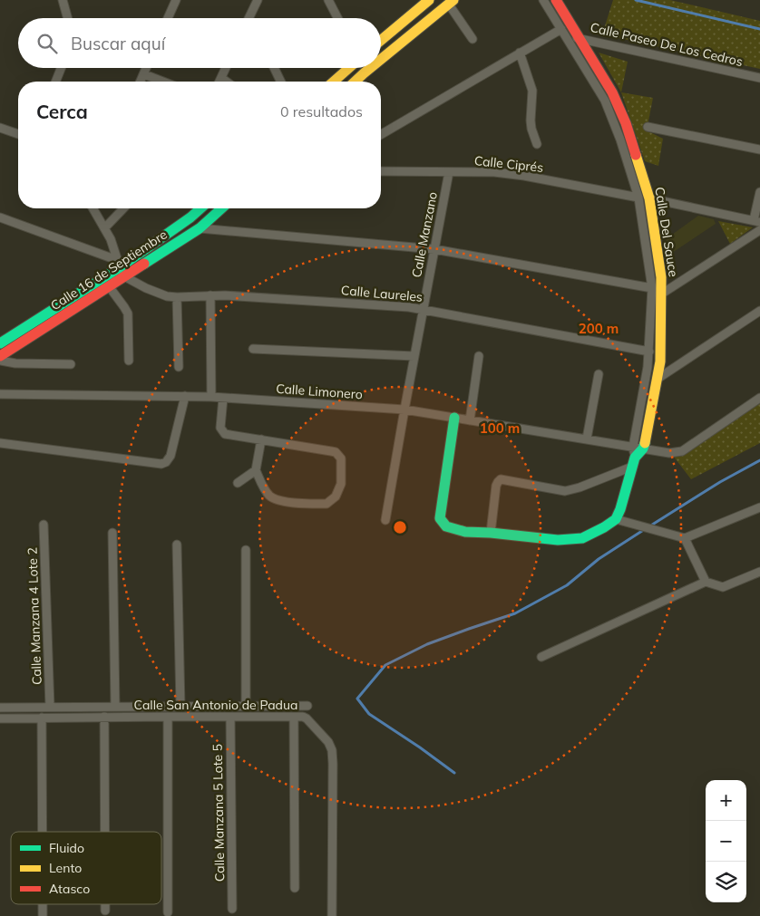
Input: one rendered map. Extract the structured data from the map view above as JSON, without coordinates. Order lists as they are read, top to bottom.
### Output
{
  "streets": {
    "street": [
      "Calle Paseo De Los Cedros",
      "Calle Ciprés",
      "Calle Del Sauce",
      "Calle Manzano",
      "Calle 16 de Septiembre",
      "Calle Laureles",
      "Calle Limonero",
      "Calle Manzana 4 Lote 2",
      "Calle San Antonio de Padua",
      "Calle Manzana 5 Lote 5"
    ]
  },
  "crossings": [
    ["Calle Paseo De Los Cedros", "Calle Del Sauce"],
    ["Calle Ciprés", "Calle Del Sauce"],
    ["Calle Ciprés", "Calle Manzano"],
    ["Calle Del Sauce", "Calle Laureles"],
    ["Calle Del Sauce", "Calle Limonero"],
    ["Calle Manzano", "Calle Laureles"],
    ["Calle Manzano", "Calle Limonero"],
    ["Calle 16 de Septiembre", "Calle Laureles"],
    ["Calle Manzana 4 Lote 2", "Calle San Antonio de Padua"],
    ["Calle San Antonio de Padua", "Calle Manzana 5 Lote 5"]
  ],
  "legend": ["Fluido", "Lento", "Atasco"],
  "page": {
    "search": "Buscar aquí",
    "heading": ["Cerca", "0 resultados"],
    "map_buttons": ["+", "−"]
  },
  "rings": ["200 m", "100 m"]
}
